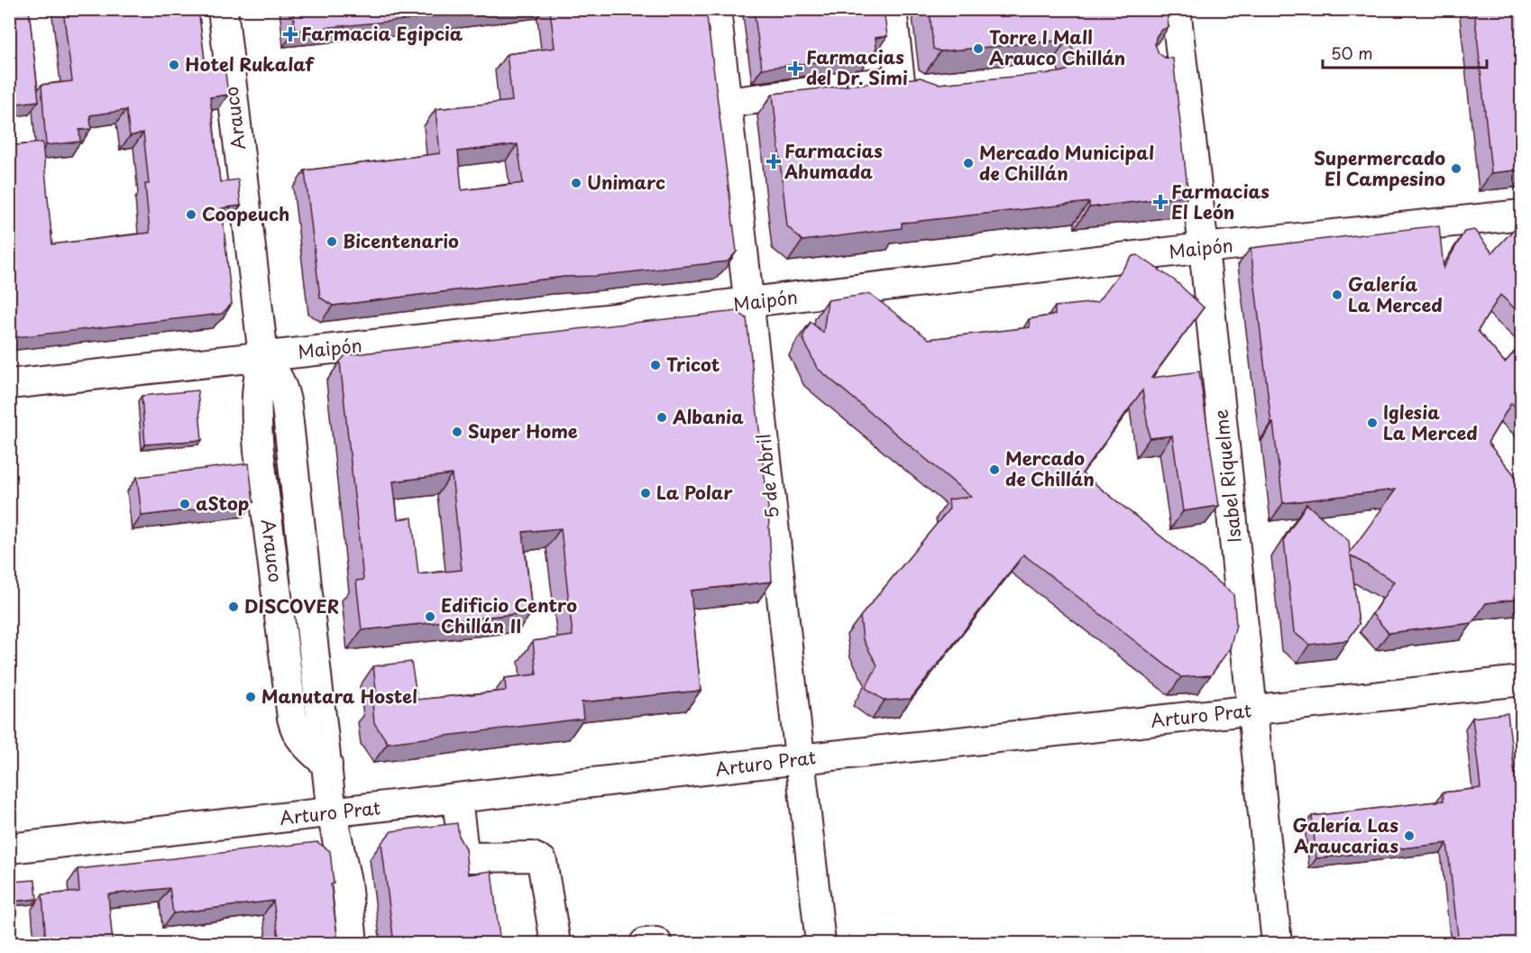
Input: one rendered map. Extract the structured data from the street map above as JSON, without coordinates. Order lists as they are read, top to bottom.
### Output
{
  "streets": {
    "street": [
      "Arauco",
      "Maipón",
      "5 de Abril",
      "Isabel Riquelme",
      "Arturo Prat"
    ]
  },
  "crossings": [
    ["Arauco", "Maipón"],
    ["Arauco", "Arturo Prat"],
    ["Maipón", "5 de Abril"],
    ["Maipón", "Isabel Riquelme"],
    ["5 de Abril", "Arturo Prat"],
    ["Isabel Riquelme", "Arturo Prat"]
  ],
  "places": {
    "health": [
      "Farmacia Egipcia",
      "Farmacias del Dr. Simi",
      "Farmacias Ahumada",
      "Farmacias El León"
    ],
    "other": [
      "Torre I Mall Arauco Chillán",
      "Hotel Rukalaf",
      "Mercado Municipal de Chillán",
      "Supermercado El Campesino",
      "Unimarc",
      "Coopeuch",
      "Bicentenario",
      "Galería La Merced",
      "Tricot",
      "Albania",
      "Iglesia La Merced",
      "Super Home",
      "Mercado de Chillán",
      "La Polar",
      "aStop",
      "DISCOVER",
      "Edificio Centro Chillán II",
      "Manutara Hostel",
      "Galería Las Araucarias"
    ]
  },
  "scale_bar": "50 m"
}
